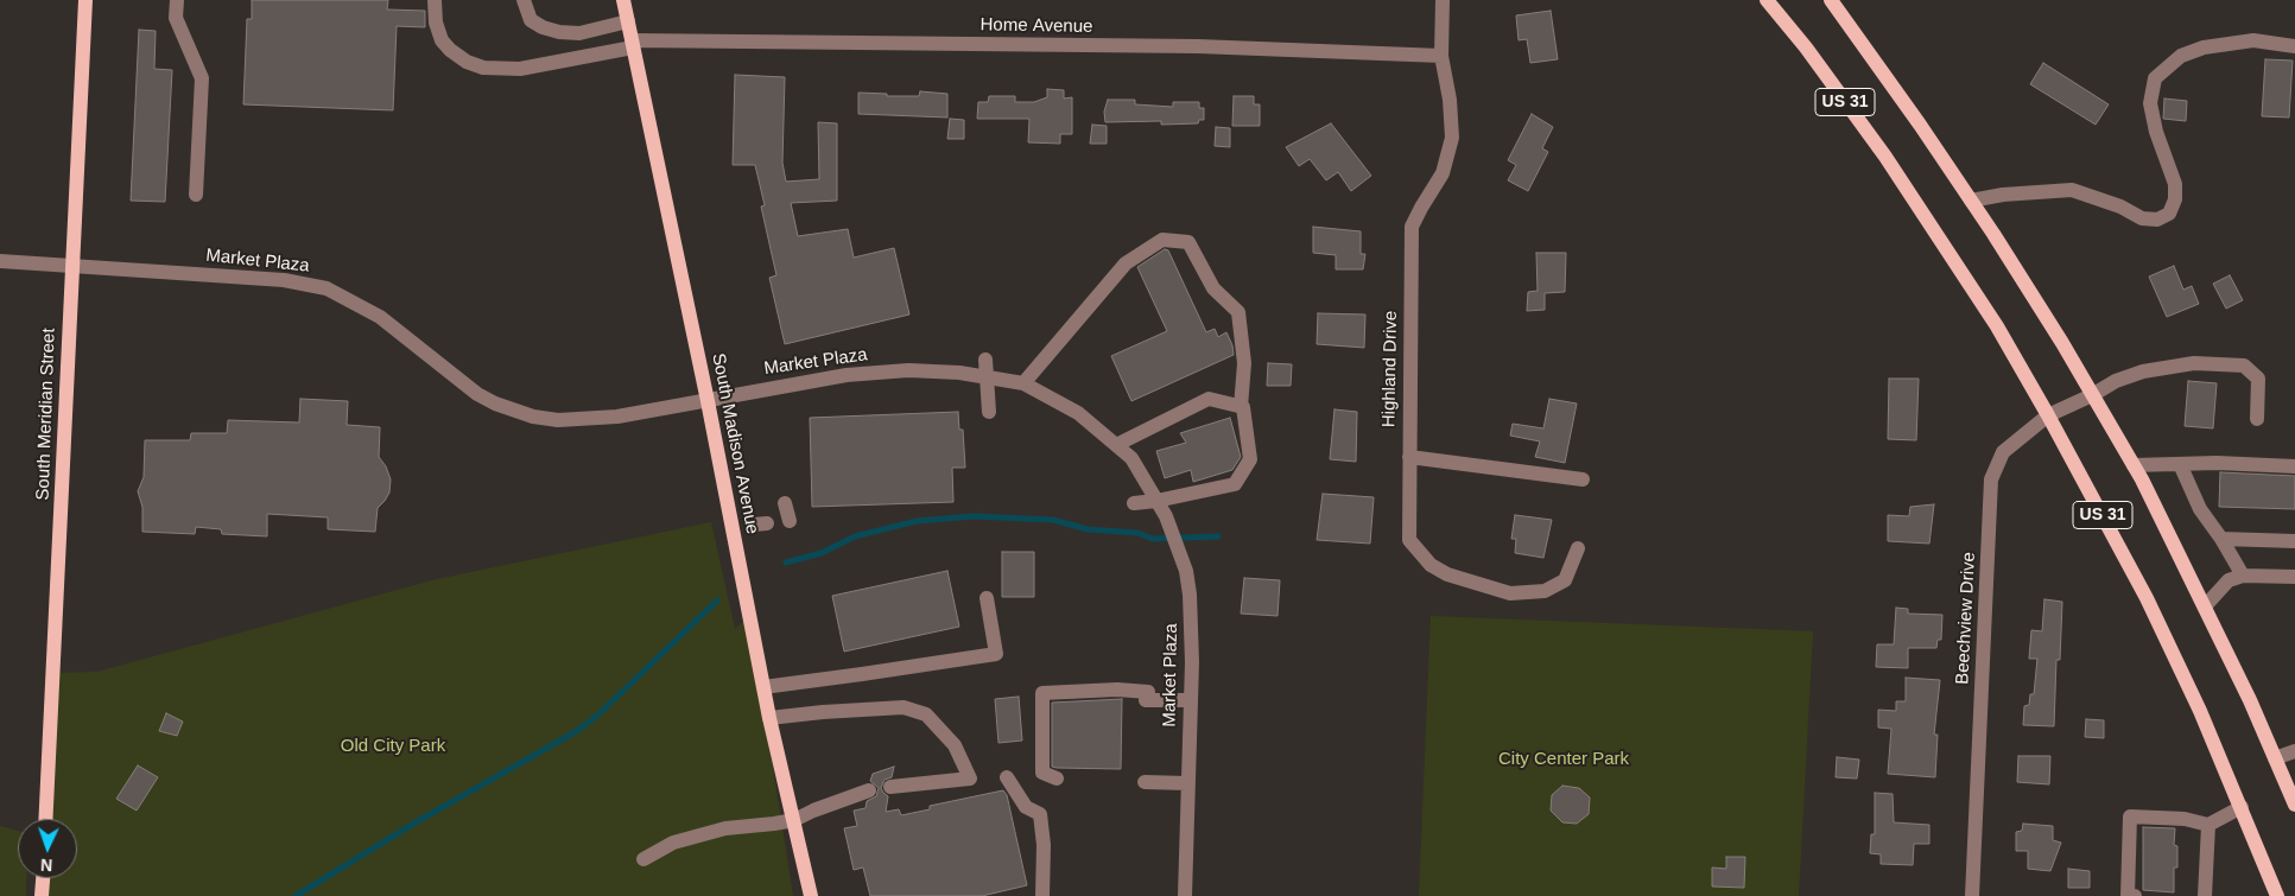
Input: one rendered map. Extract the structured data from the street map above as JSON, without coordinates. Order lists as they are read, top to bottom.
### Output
{
  "streets": {
    "main road": ["US 31", "South Meridian Street", "South Madison Avenue"],
    "street": [
      "Home Avenue",
      "Market Plaza",
      "Highland Drive",
      "Beechview Drive"
    ]
  },
  "crossings": [
    ["Home Avenue", "Highland Drive"],
    ["Home Avenue", "South Madison Avenue"],
    ["US 31", "Beechview Drive"],
    ["Market Plaza", "South Meridian Street"],
    ["Market Plaza", "South Madison Avenue"]
  ],
  "parks": ["Old City Park", "City Center Park"],
  "north": "bottom"
}
